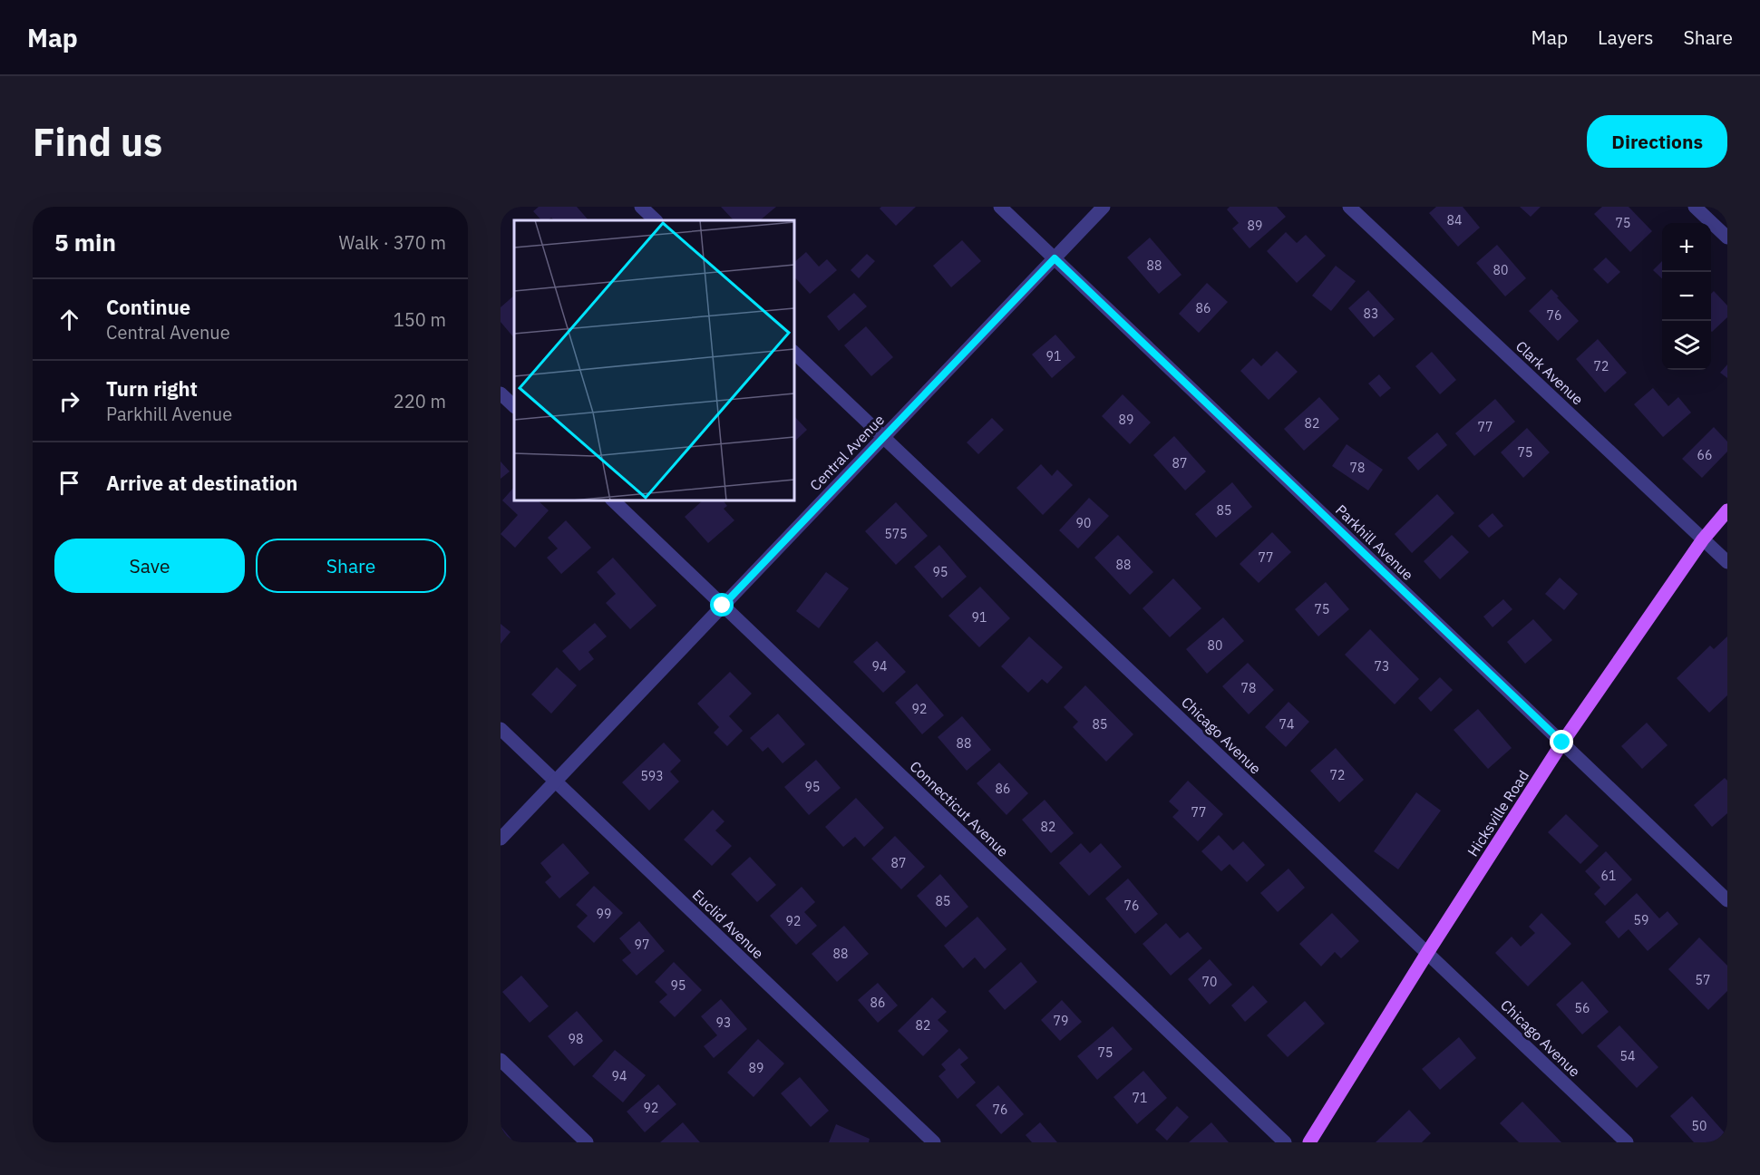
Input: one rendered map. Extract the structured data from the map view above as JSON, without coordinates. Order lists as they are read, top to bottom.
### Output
{
  "streets": {
    "main road": ["Hicksville Road"],
    "street": [
      "Clark Avenue",
      "Central Avenue",
      "Parkhill Avenue",
      "Chicago Avenue",
      "Connecticut Avenue",
      "Euclid Avenue"
    ]
  },
  "crossings": [
    ["Clark Avenue", "Hicksville Road"],
    ["Central Avenue", "Parkhill Avenue"],
    ["Central Avenue", "Chicago Avenue"],
    ["Central Avenue", "Connecticut Avenue"],
    ["Central Avenue", "Euclid Avenue"],
    ["Parkhill Avenue", "Hicksville Road"],
    ["Chicago Avenue", "Hicksville Road"]
  ],
  "house_numbers": [
    "84",
    "75",
    "89",
    "88",
    "80",
    "86",
    "83",
    "76",
    "91",
    "72",
    "89",
    "82",
    "77",
    "75",
    "66",
    "87",
    "78",
    "85",
    "90",
    "575",
    "77",
    "88",
    "95",
    "75",
    "91",
    "80",
    "94",
    "73",
    "78",
    "92",
    "85",
    "74",
    "88",
    "72",
    "593",
    "95",
    "86",
    "77",
    "82",
    "87",
    "61",
    "85",
    "76",
    "99",
    "59",
    "92",
    "97",
    "88",
    "57",
    "70",
    "95",
    "86",
    "56",
    "79",
    "93",
    "82",
    "98",
    "75",
    "54",
    "89",
    "94",
    "71",
    "92",
    "76",
    "50"
  ],
  "page": {
    "header": "Map",
    "nav": ["Map", "Layers", "Share"],
    "buttons": [
      "Directions",
      ["Save", "Share"]
    ],
    "title": "Find us",
    "heading": ["5 min", "Walk · 370 m"],
    "map_buttons": ["+", "−"],
    "list": [
      ["Continue", "Central Avenue", "150 m"],
      ["Turn right", "Parkhill Avenue", "220 m"],
      "Arrive at destination"
    ]
  }
}
